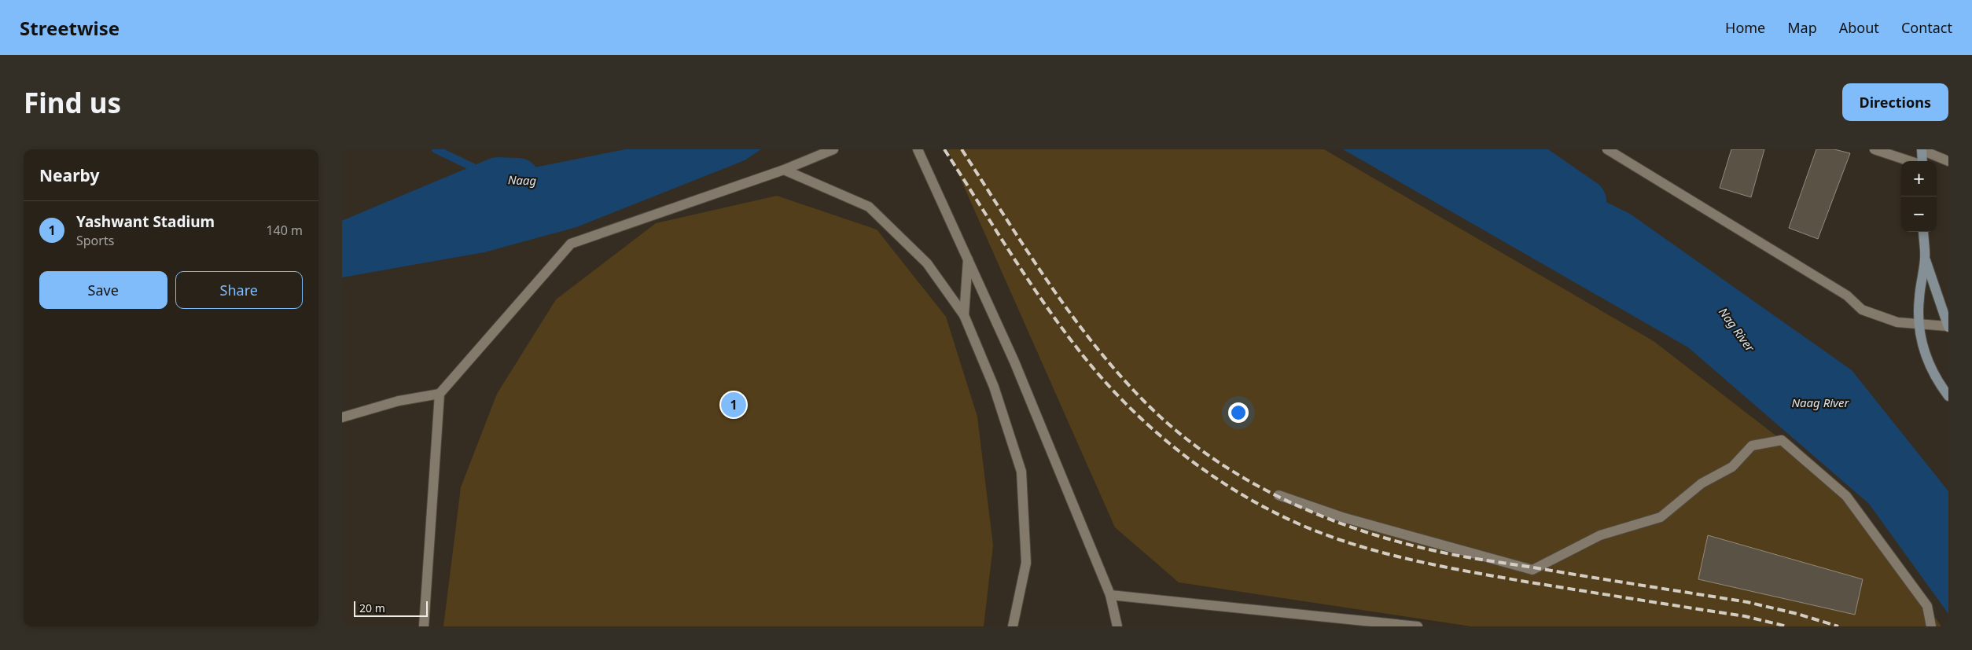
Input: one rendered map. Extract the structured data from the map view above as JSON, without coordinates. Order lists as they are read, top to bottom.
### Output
{
  "water": ["Naag", "Nag River", "Naag River"],
  "scale_bar": "20 m",
  "page": {
    "header": "Streetwise",
    "nav": [
      "Home",
      "Map",
      "About",
      "Contact"
    ],
    "buttons": [
      "Directions",
      ["Save", "Share"]
    ],
    "title": "Find us",
    "heading": "Nearby",
    "map_buttons": ["+", "−"],
    "list": [
      {
        "mark": "1",
        "name": "Yashwant Stadium",
        "note": "Sports",
        "value": "140 m"
      }
    ],
    "pins": "1",
    "scale": "20 m"
  }
}
